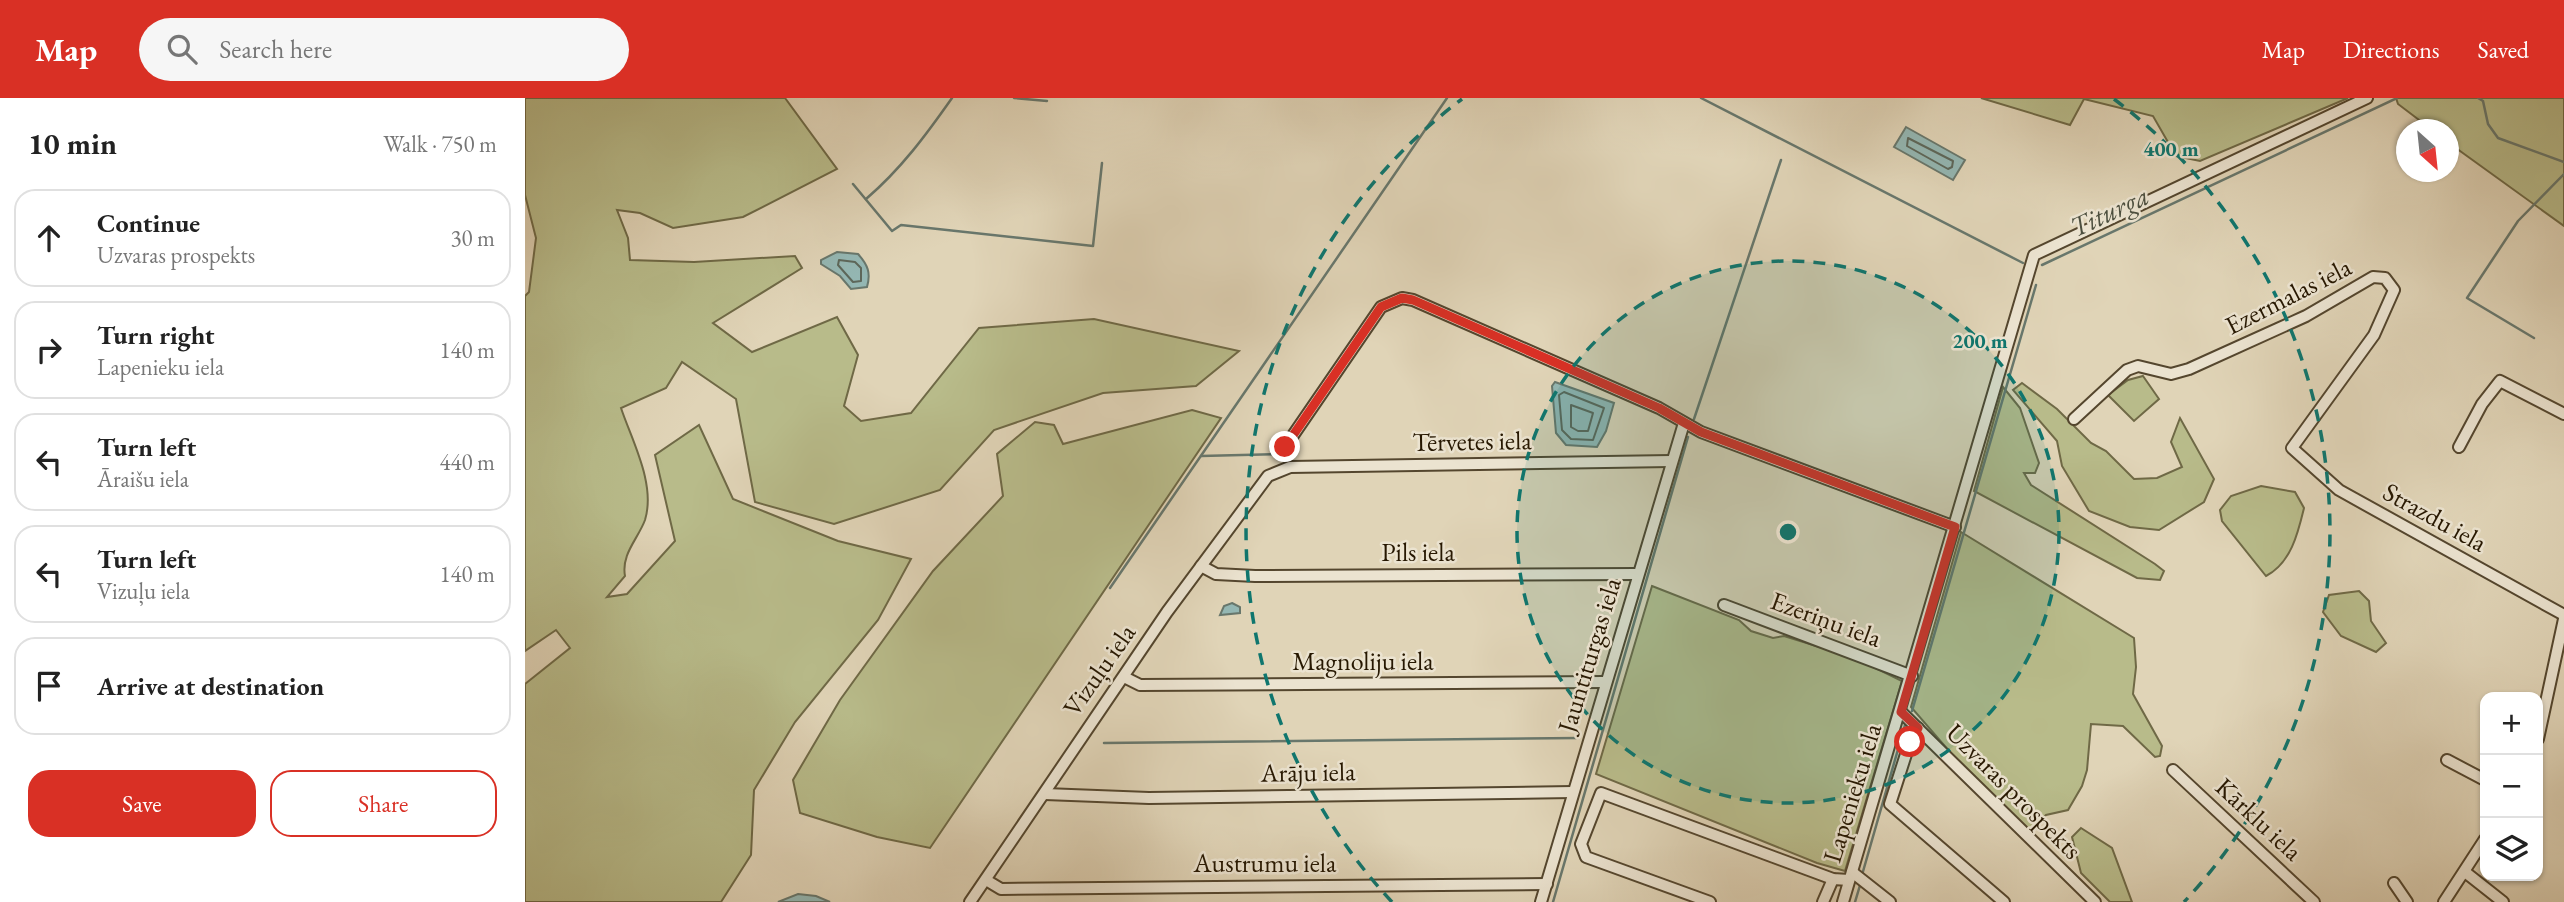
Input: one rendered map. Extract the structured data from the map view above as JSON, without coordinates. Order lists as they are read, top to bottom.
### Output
{
  "streets": {
    "street": [
      "Ezermalas iela",
      "Tērvetes iela",
      "Strazdu iela",
      "Pils iela",
      "Ezeriņu iela",
      "Jauntiturgas iela",
      "Magnoliju iela",
      "Vizuļu iela",
      "Arāju iela",
      "Uzvaras prospekts",
      "Lapenieku iela",
      "Kārklu iela",
      "Austrumu iela"
    ]
  },
  "crossings": [
    ["Ezermalas iela", "Strazdu iela"],
    ["Tērvetes iela", "Jauntiturgas iela"],
    ["Tērvetes iela", "Vizuļu iela"],
    ["Pils iela", "Jauntiturgas iela"],
    ["Pils iela", "Vizuļu iela"],
    ["Ezeriņu iela", "Lapenieku iela"],
    ["Jauntiturgas iela", "Magnoliju iela"],
    ["Jauntiturgas iela", "Arāju iela"],
    ["Jauntiturgas iela", "Austrumu iela"],
    ["Magnoliju iela", "Vizuļu iela"],
    ["Vizuļu iela", "Arāju iela"],
    ["Vizuļu iela", "Austrumu iela"],
    ["Uzvaras prospekts", "Lapenieku iela"]
  ],
  "water": ["Titurga"],
  "north": "bottom right",
  "page": {
    "header": "Map",
    "search": "Search here",
    "nav": ["Map", "Directions", "Saved"],
    "heading": ["10 min", "Walk · 750 m"],
    "list": [
      ["Continue", "Uzvaras prospekts", "30 m"],
      ["Turn right", "Lapenieku iela", "140 m"],
      ["Turn left", "Āraišu iela", "440 m"],
      ["Turn left", "Vizuļu iela", "140 m"],
      "Arrive at destination"
    ],
    "map_buttons": ["+", "−"],
    "buttons": ["Save", "Share"]
  },
  "rings": ["400 m", "200 m"]
}
